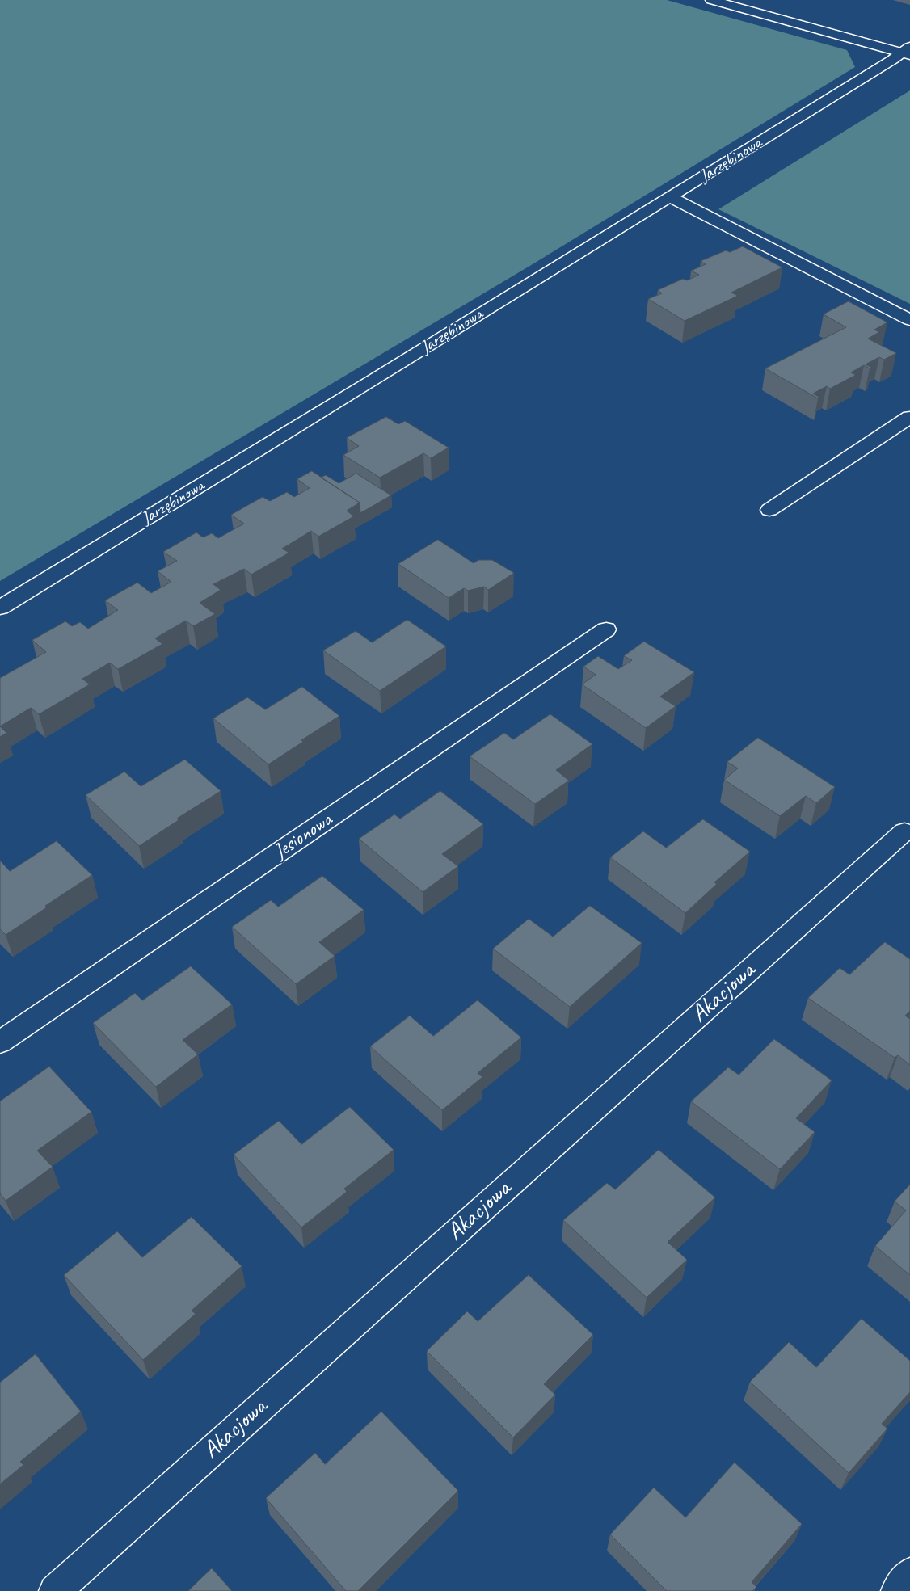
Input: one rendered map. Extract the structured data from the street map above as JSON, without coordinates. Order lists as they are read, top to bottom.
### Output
{
  "streets": {
    "street": ["Jarzębinowa", "Jesionowa", "Akacjowa"]
  }
}
